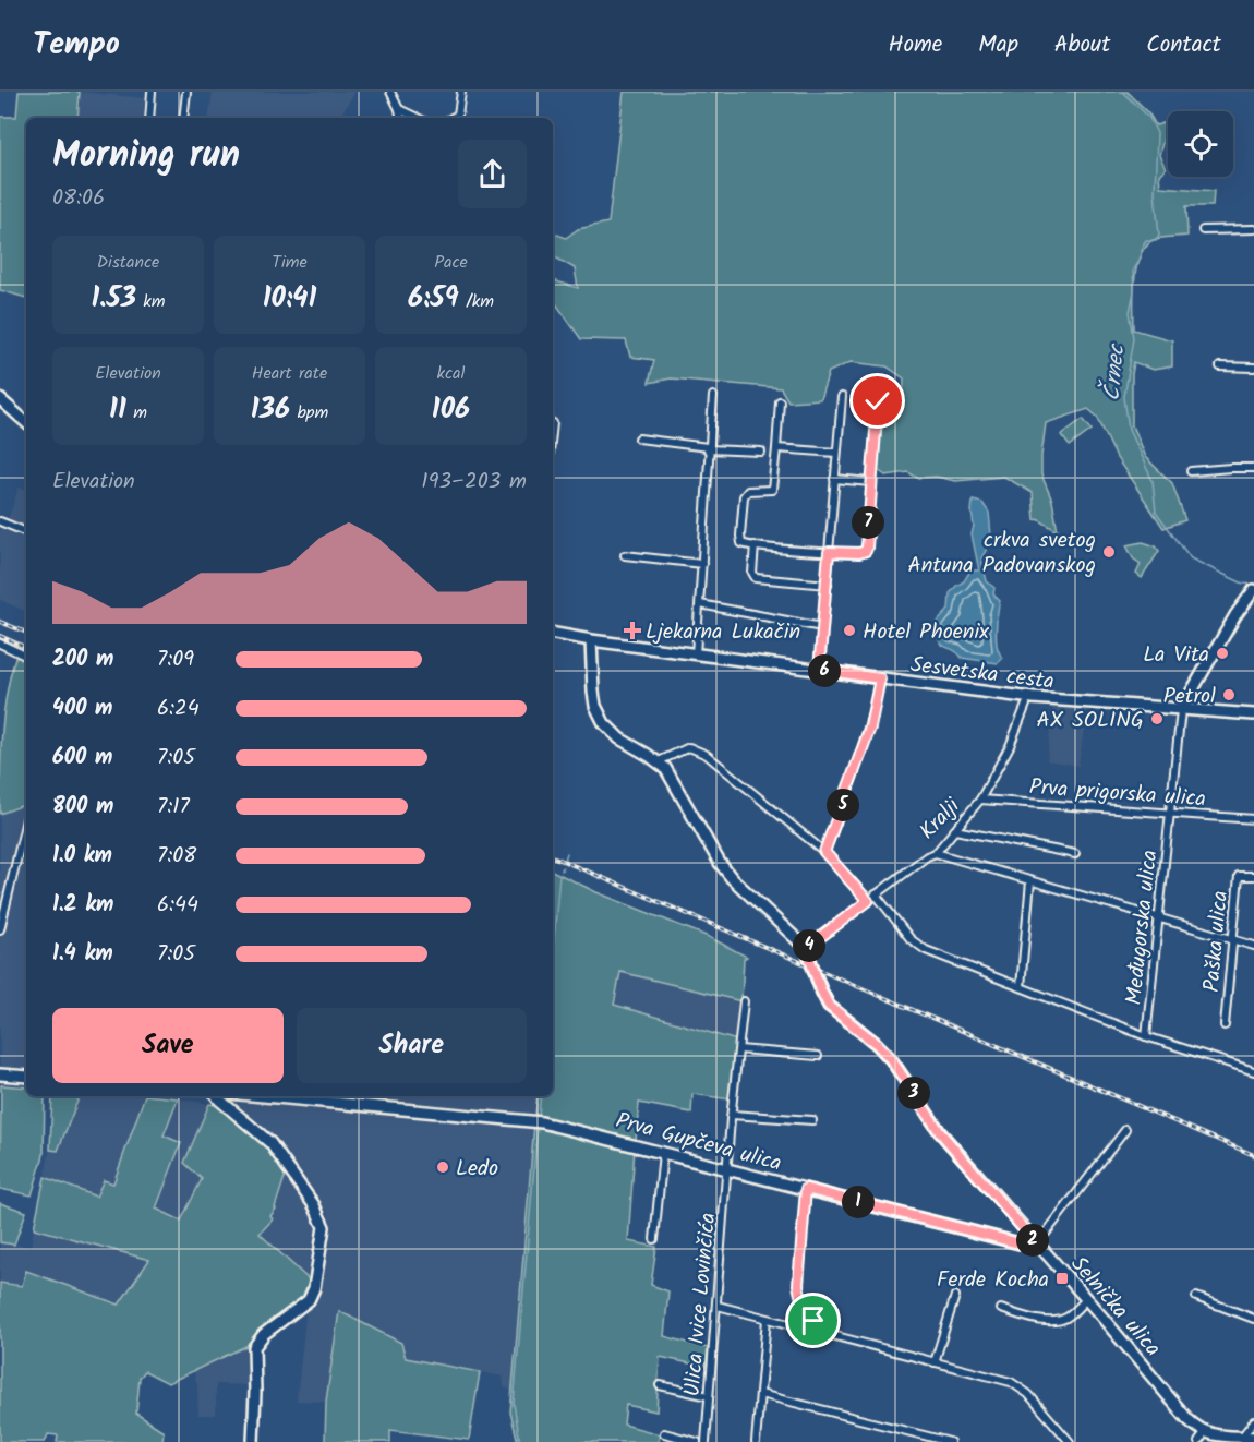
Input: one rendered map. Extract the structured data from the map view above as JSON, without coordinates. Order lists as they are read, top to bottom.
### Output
{
  "streets": {
    "street": [
      "Sesvetska cesta",
      "Prva prigorska ulica",
      "Kralji",
      "Međugorska ulica",
      "Paška ulica",
      "Prva Gupčeva ulica",
      "Ulica Ivice Lovinčića",
      "Selnička ulica"
    ]
  },
  "crossings": [
    ["Sesvetska cesta", "Međugorska ulica"],
    ["Prva prigorska ulica", "Kralji"],
    ["Prva prigorska ulica", "Međugorska ulica"],
    ["Kralji", "Selnička ulica"],
    ["Prva Gupčeva ulica", "Ulica Ivice Lovinčića"],
    ["Prva Gupčeva ulica", "Selnička ulica"]
  ],
  "water": ["Črnec"],
  "places": {
    "other": [
      "crkva svetog Antuna Padovanskog",
      "Hotel Phoenix",
      "La Vita",
      "Petrol",
      "AX SOLING",
      "Ledo"
    ],
    "health": ["Ljekarna Lukačin"],
    "transit": ["Ferde Kocha"]
  },
  "page": {
    "header": "Tempo",
    "nav": [
      "Home",
      "Map",
      "About",
      "Contact"
    ],
    "heading": ["Morning run", "08:06"],
    "stats": [
      ["Distance", "1.53 km"],
      ["Time", "10:41"],
      ["Pace", "6:59 /km"],
      ["Elevation", "11 m"],
      ["Heart rate", "136 bpm"],
      ["kcal", "106"]
    ],
    "chart": ["Elevation", "193–203 m"],
    "pins": [
      "7",
      "6",
      "5",
      "4",
      "3",
      "1",
      "2"
    ],
    "list": [
      {
        "name": "200 m",
        "note": "7:09"
      },
      {
        "name": "400 m",
        "note": "6:24"
      },
      {
        "name": "600 m",
        "note": "7:05"
      },
      {
        "name": "800 m",
        "note": "7:17"
      },
      {
        "name": "1.0 km",
        "note": "7:08"
      },
      {
        "name": "1.2 km",
        "note": "6:44"
      },
      {
        "name": "1.4 km",
        "note": "7:05"
      }
    ],
    "buttons": ["Save", "Share"]
  }
}
